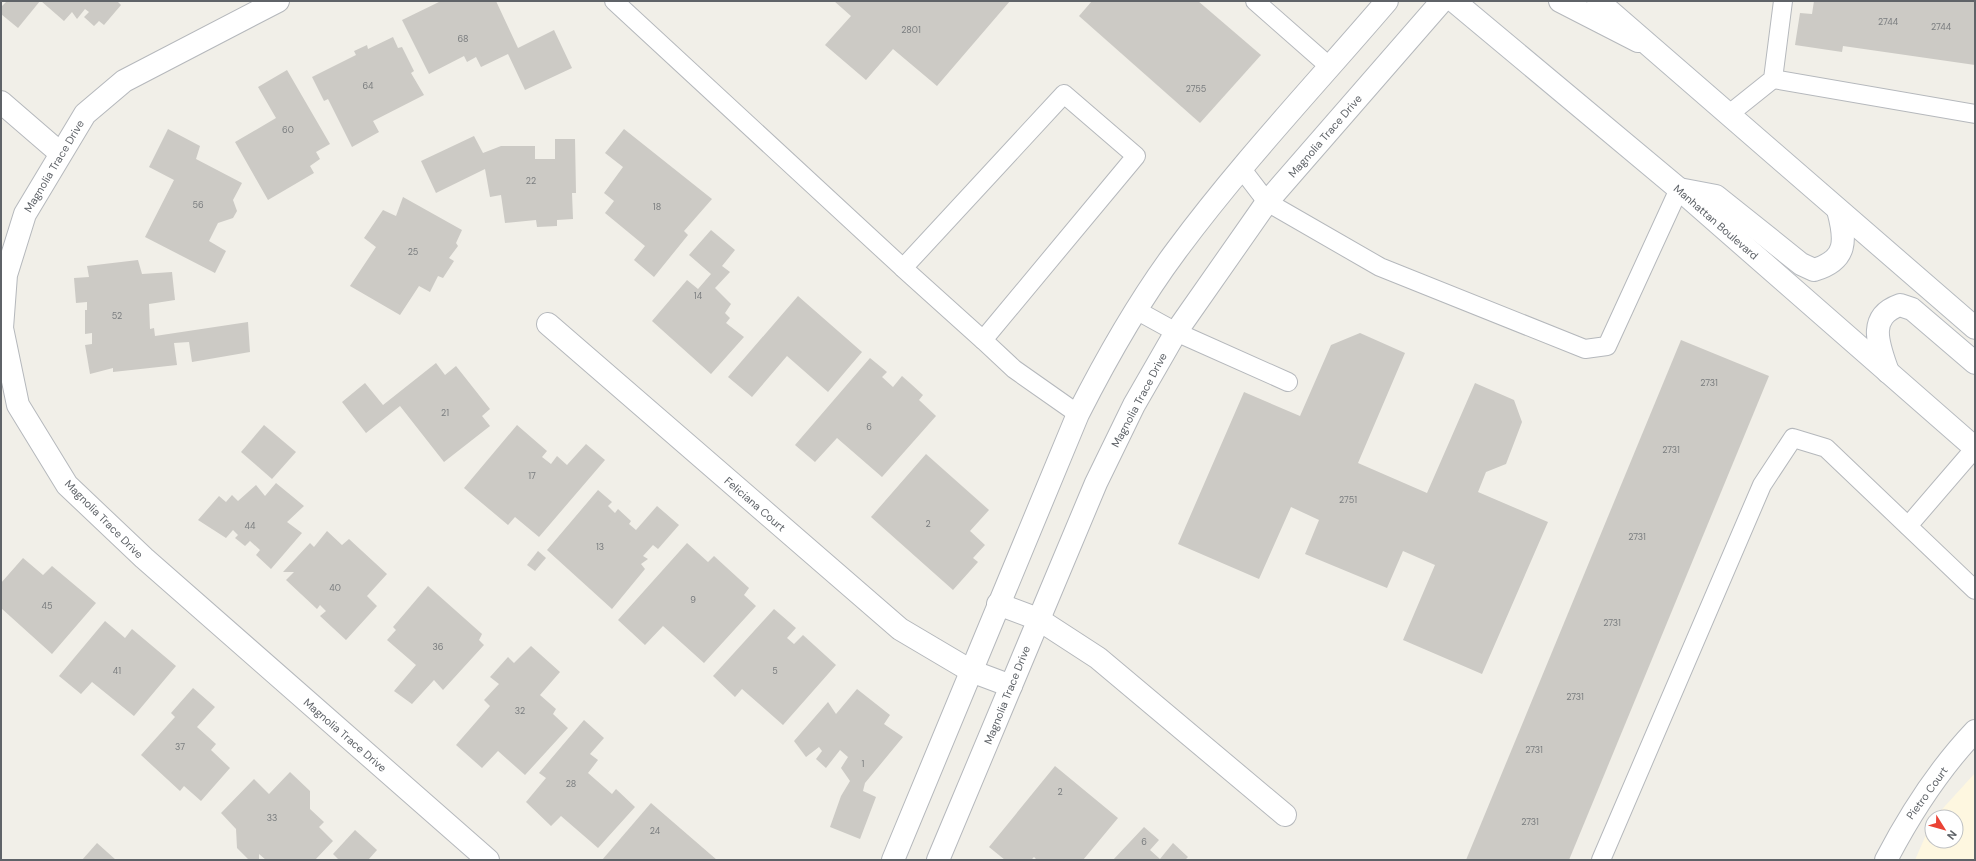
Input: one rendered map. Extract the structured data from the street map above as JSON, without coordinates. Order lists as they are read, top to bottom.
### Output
{
  "streets": {
    "street": [
      "Magnolia Trace Drive",
      "Manhattan Boulevard",
      "Feliciana Court",
      "Pietro Court"
    ]
  },
  "crossings": [
    ["Magnolia Trace Drive", "Feliciana Court"]
  ],
  "house_numbers": [
    "2744",
    "2744",
    "2801",
    "68",
    "64",
    "2755",
    "60",
    "22",
    "56",
    "18",
    "25",
    "14",
    "52",
    "2731",
    "21",
    "6",
    "2731",
    "17",
    "2751",
    "2",
    "44",
    "2731",
    "13",
    "40",
    "9",
    "45",
    "2731",
    "36",
    "41",
    "5",
    "2731",
    "32",
    "37",
    "2731",
    "1",
    "28",
    "2",
    "33",
    "2731",
    "24",
    "6"
  ],
  "north": "bottom right"
}
